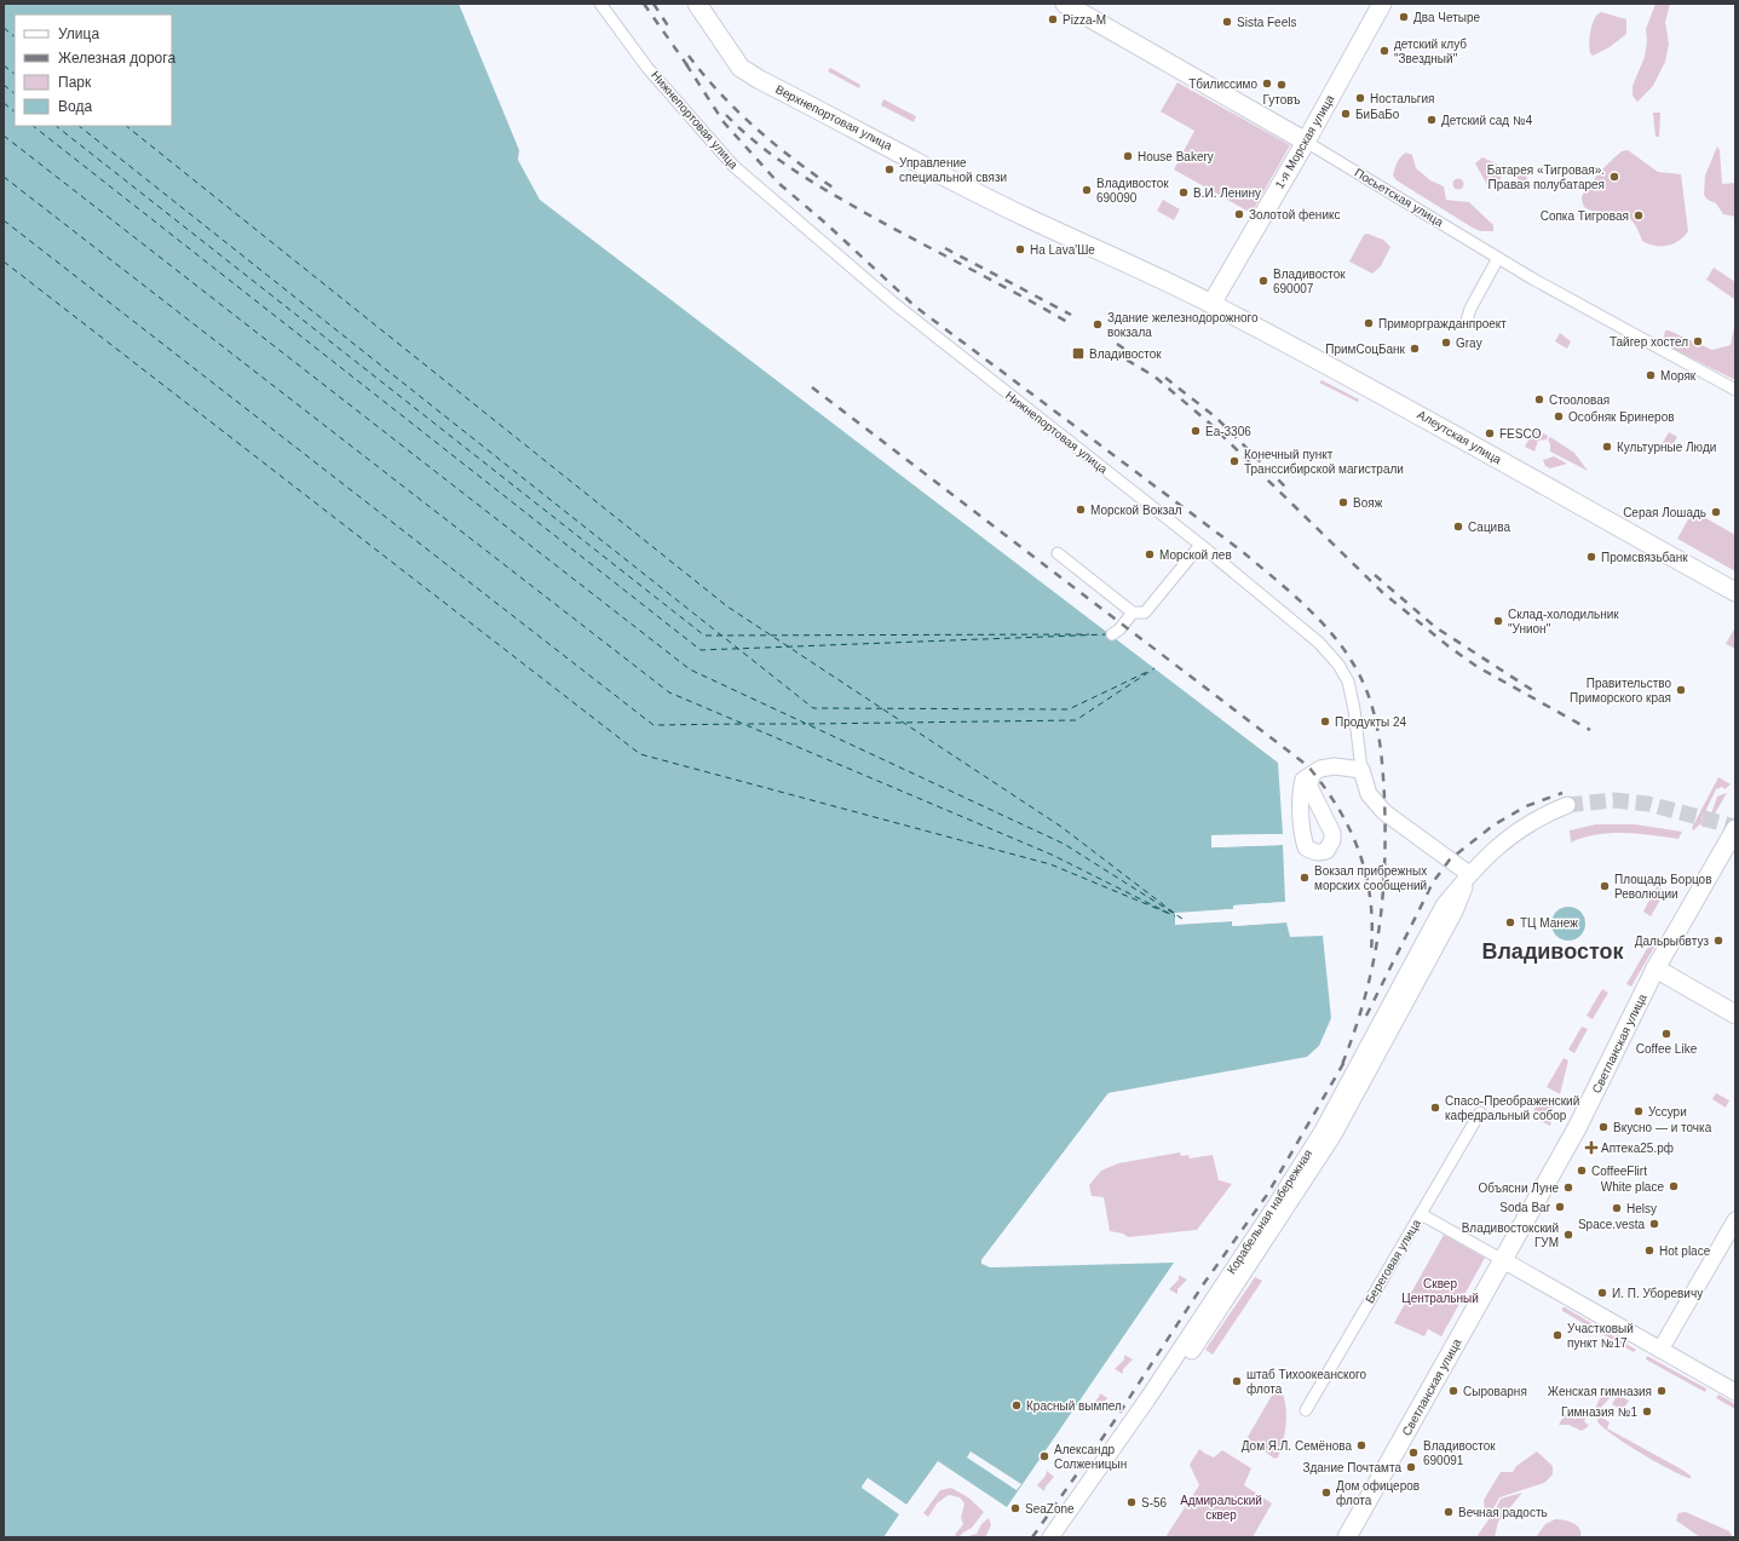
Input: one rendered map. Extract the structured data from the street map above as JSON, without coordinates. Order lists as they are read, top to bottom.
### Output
{
  "streets": {
    "main road": [
      "Верхнепортовая улица",
      "Нижнепортовая улица",
      "1-я Морская улица",
      "Посьетская улица",
      "Алеутская улица",
      "Светланская улица",
      "Корабельная набережная"
    ],
    "street": ["Береговая улица"]
  },
  "crossings": [
    ["Верхнепортовая улица", "Алеутская улица"],
    ["Нижнепортовая улица", "Корабельная набережная"],
    ["1-я Морская улица", "Посьетская улица"],
    ["1-я Морская улица", "Алеутская улица"]
  ],
  "districts": ["Владивосток"],
  "parks": ["Сквер Центральный", "Адмиральский сквер"],
  "places": {
    "other": [
      "Два Четыре",
      "Pizza-M",
      "Sista Feels",
      "детский клуб \"Звездный\"",
      "Тбилиссимо",
      "Гутовъ",
      "Ностальгия",
      "БиБаБо",
      "Детский сад №4",
      "House Bakery",
      "Управление специальной связи",
      "Батарея «Тигровая». Правая полубатарея",
      "Владивосток 690090",
      "В.И. Ленину",
      "Золотой феникс",
      "Сопка Тигровая",
      "На Lava'Ше",
      "Владивосток 690007",
      "Приморгражданпроект",
      "Здание железнодорожного вокзала",
      "Тайгер хостел",
      "Gray",
      "ПримСоцБанк",
      "Моряк",
      "Стооловая",
      "Особняк Бринеров",
      "Еа-3306",
      "FESCO",
      "Культурные Люди",
      "Конечный пункт Транссибирской магистрали",
      "Вояж",
      "Морской Вокзал",
      "Серая Лошадь",
      "Сацива",
      "Морской лев",
      "Промсвязьбанк",
      "Склад-холодильник \"Унион\"",
      "Правительство Приморского края",
      "Продукты 24",
      "Вокзал прибрежных морских сообщений",
      "Площадь Борцов Революции",
      "ТЦ Манеж",
      "Дальрыбвтуз",
      "Coffee Like",
      "Спасо-Преображенский кафедральный собор",
      "Уссури",
      "Вкусно — и точка",
      "CoffeeFlirt",
      "White place",
      "Объясни Луне",
      "Soda Bar",
      "Helsy",
      "Space.vesta",
      "Владивостокский ГУМ",
      "Hot place",
      "И. П. Уборевичу",
      "Участковый пункт №17",
      "штаб Тихоокеанского флота",
      "Сыроварня",
      "Женская гимназия",
      "Красный вымпел",
      "Гимназия №1",
      "Дом Я.Л. Семёнова",
      "Владивосток 690091",
      "Александр Солженицын",
      "Здание Почтамта",
      "Дом офицеров флота",
      "S-56",
      "SeaZone",
      "Вечная радость"
    ],
    "transit": ["Владивосток"],
    "health": ["Аптека25.рф"]
  },
  "legend": [
    "Улица",
    "Железная дорога",
    "Парк",
    "Вода"
  ]
}
